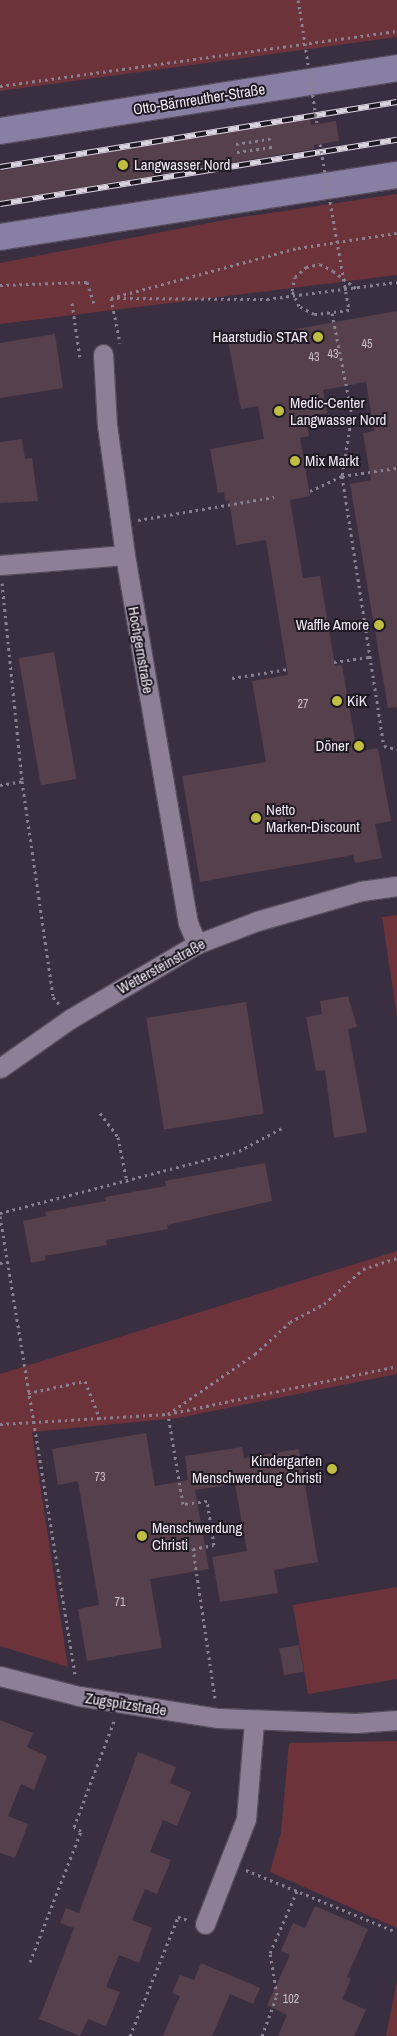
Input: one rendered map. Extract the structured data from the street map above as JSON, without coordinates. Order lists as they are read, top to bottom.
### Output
{
  "streets": {
    "main road": ["Otto-Bärnreuther-Straße"],
    "street": ["Hochgernstraße", "Wettersteinstraße", "Zugspitzstraße"]
  },
  "crossings": [
    ["Hochgernstraße", "Wettersteinstraße"]
  ],
  "places": [
    "Langwasser Nord",
    "Haarstudio STAR",
    "Medic-Center Langwasser Nord",
    "Mix Markt",
    "Waffle Amore",
    "KiK",
    "Döner",
    "Netto Marken-Discount",
    "Kindergarten Menschwerdung Christi",
    "Menschwerdung Christi"
  ],
  "house_numbers": [
    "45",
    "43",
    "43",
    "27",
    "73",
    "71",
    "102"
  ]
}
